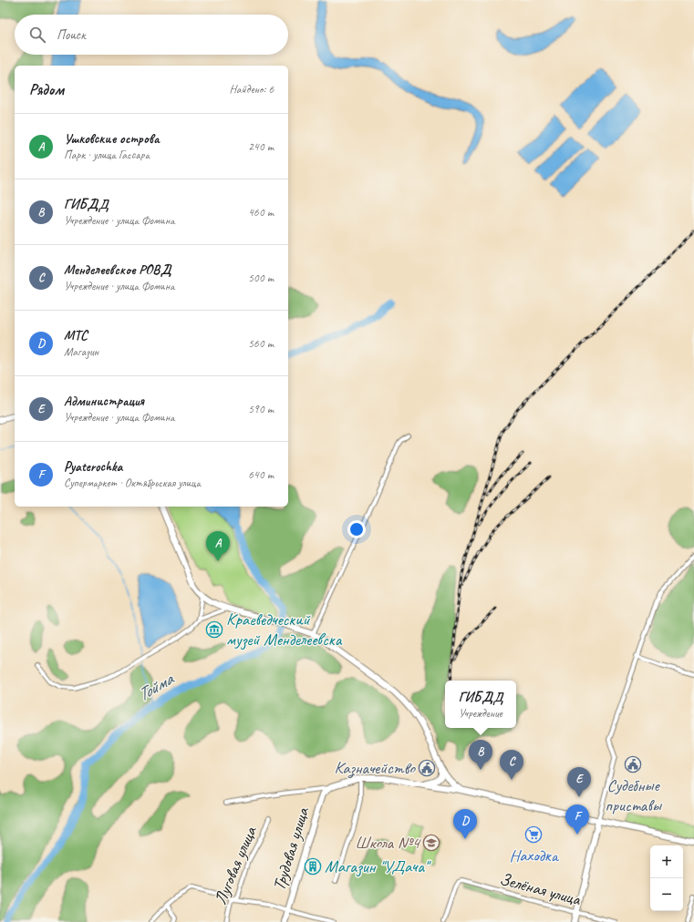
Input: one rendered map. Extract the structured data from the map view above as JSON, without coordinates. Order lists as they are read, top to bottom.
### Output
{
  "streets": {
    "main road": ["Трудовая улица"],
    "street": ["Луговая улица", "Зелёная улица"]
  },
  "water": ["Тойма"],
  "places": {
    "museum": ["Краеведческий музей Менделеевска"],
    "public building": ["Судебные приставы", "Казначейство"],
    "supermarket": ["Находка"],
    "school or university": ["Школа №4"],
    "building": ["Магазин \"УДача\""]
  },
  "page": {
    "search": "Поиск",
    "heading": ["Рядом", "Найдено: 6"],
    "list": [
      {
        "mark": "A",
        "name": "Ушковские острова",
        "note": "Парк · улица Гассара",
        "value": "240 m"
      },
      {
        "mark": "B",
        "name": "ГИБДД",
        "note": "Учреждение · улица Фомина",
        "value": "460 m"
      },
      {
        "mark": "C",
        "name": "Менделеевское РОВД",
        "note": "Учреждение · улица Фомина",
        "value": "500 m"
      },
      {
        "mark": "D",
        "name": "МТС",
        "note": "Магазин",
        "value": "560 m"
      },
      {
        "mark": "E",
        "name": "Администрация",
        "note": "Учреждение · улица Фомина",
        "value": "590 m"
      },
      {
        "mark": "F",
        "name": "Pyaterochka",
        "note": "Супермаркет · Октябрьская улица",
        "value": "640 m"
      }
    ],
    "pins": [
      "A",
      "B",
      "C",
      "E",
      "F",
      "D"
    ],
    "popup": ["ГИБДД", "Учреждение"],
    "map_buttons": ["+", "−"]
  }
}
